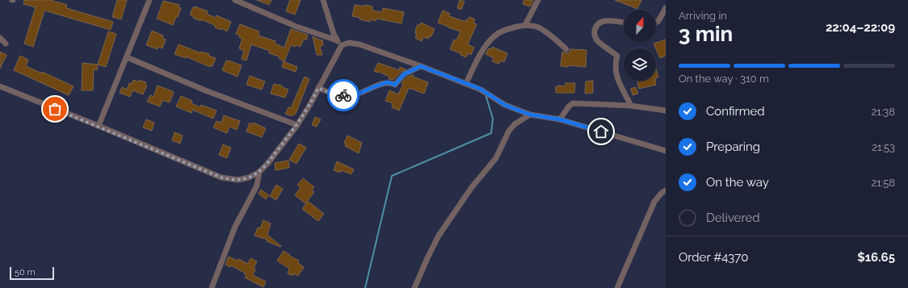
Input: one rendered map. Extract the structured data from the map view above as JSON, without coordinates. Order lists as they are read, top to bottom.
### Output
{
  "scale_bar": "50 m",
  "north": "top",
  "page": {
    "heading": ["3 min", "Arriving in", "22:04–22:09"],
    "panel": ["Order #4370", "$16.65"],
    "bar": "On the way · 310 m",
    "list": [
      ["Confirmed", "21:38"],
      ["Preparing", "21:53"],
      ["On the way", "21:58"],
      "Delivered"
    ],
    "scale": "50 m"
  }
}
